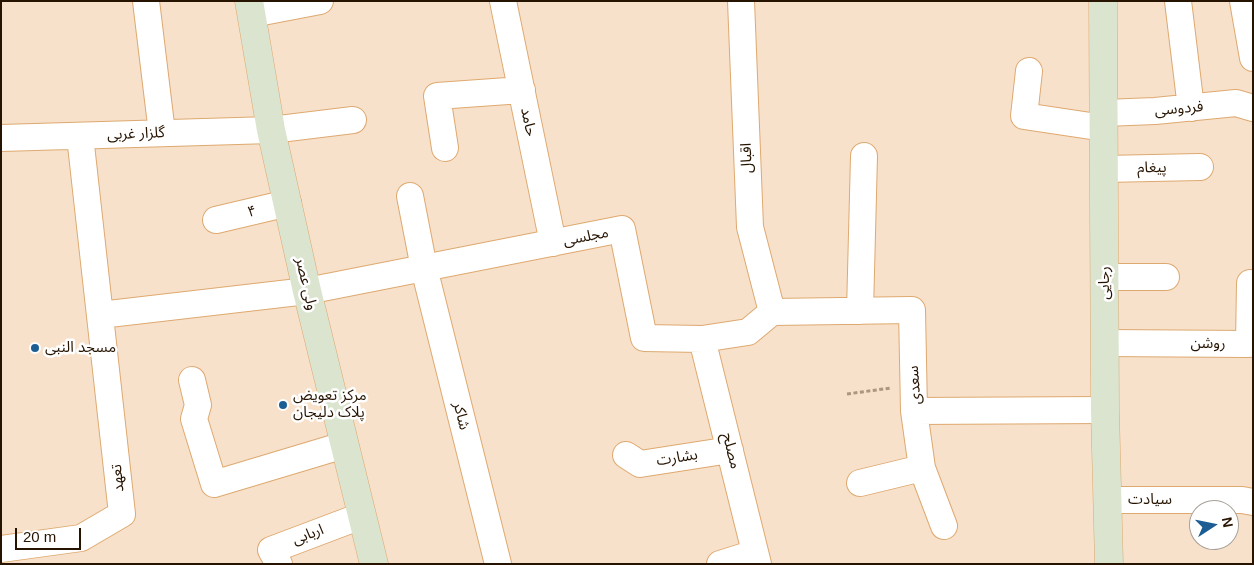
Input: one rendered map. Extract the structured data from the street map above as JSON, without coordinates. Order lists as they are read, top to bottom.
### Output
{
  "streets": {
    "street": [
      "فردوسی",
      "حامد",
      "گلزار غربی",
      "اقبال",
      "پیغام",
      "۴",
      "مجلسی",
      "رجایی",
      "ولی عصر",
      "روشن",
      "سعدی",
      "شاکر",
      "مصلح",
      "بشارت",
      "تعهد",
      "سیادت",
      "اربابی"
    ]
  },
  "crossings": [
    ["فردوسی", "رجایی"],
    ["حامد", "مجلسی"],
    ["گلزار غربی", "ولی عصر"],
    ["گلزار غربی", "تعهد"],
    ["اقبال", "مجلسی"],
    ["اقبال", "سعدی"],
    ["پیغام", "رجایی"],
    ["۴", "ولی عصر"],
    ["مجلسی", "ولی عصر"],
    ["مجلسی", "سعدی"],
    ["مجلسی", "شاکر"],
    ["مجلسی", "مصلح"],
    ["رجایی", "روشن"],
    ["رجایی", "سعدی"],
    ["رجایی", "سیادت"],
    ["ولی عصر", "اربابی"],
    ["مصلح", "بشارت"]
  ],
  "places": ["مسجد النبی", "مرکز تعویض پلاک دلیجان"],
  "scale_bar": "20 m",
  "north": "right"
}
